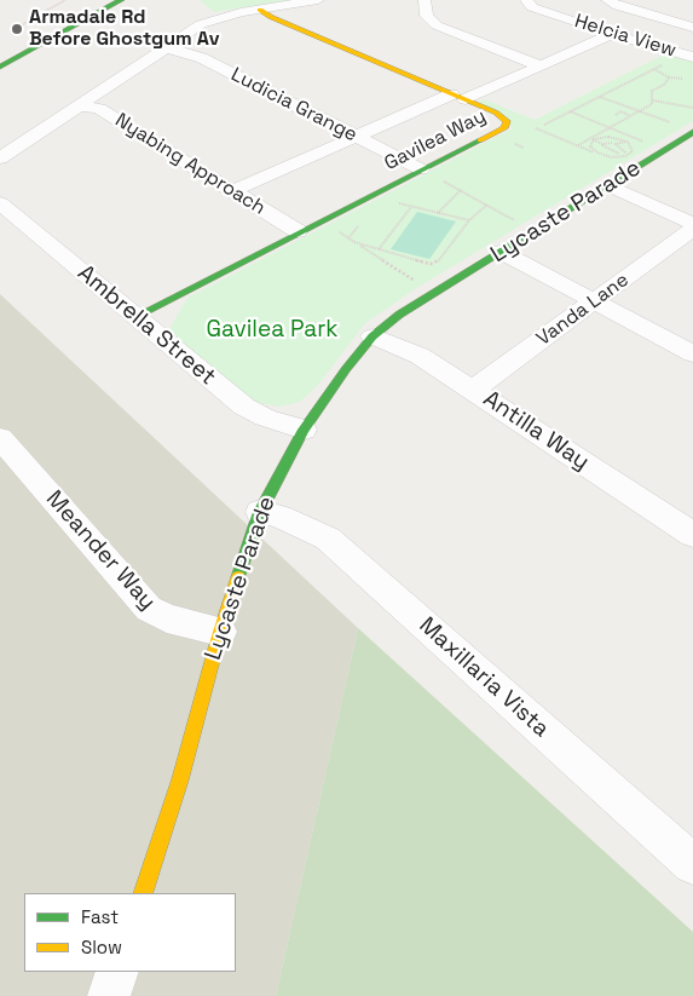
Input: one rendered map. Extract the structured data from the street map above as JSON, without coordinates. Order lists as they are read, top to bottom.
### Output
{
  "streets": {
    "main road": ["Gavilea Way", "Lycaste Parade"],
    "street": [
      "Helcia View",
      "Ludicia Grange",
      "Nyabing Approach",
      "Vanda Lane",
      "Ambrella Street",
      "Antilla Way",
      "Meander Way",
      "Maxillaria Vista"
    ]
  },
  "crossings": [
    ["Ludicia Grange", "Gavilea Way"],
    ["Gavilea Way", "Nyabing Approach"],
    ["Gavilea Way", "Ambrella Street"],
    ["Lycaste Parade", "Ambrella Street"],
    ["Lycaste Parade", "Antilla Way"],
    ["Lycaste Parade", "Meander Way"],
    ["Lycaste Parade", "Maxillaria Vista"],
    ["Vanda Lane", "Antilla Way"]
  ],
  "parks": ["Gavilea Park"],
  "places": ["Armadale Rd Before Ghostgum Av"],
  "legend": ["Fast", "Slow"]
}
